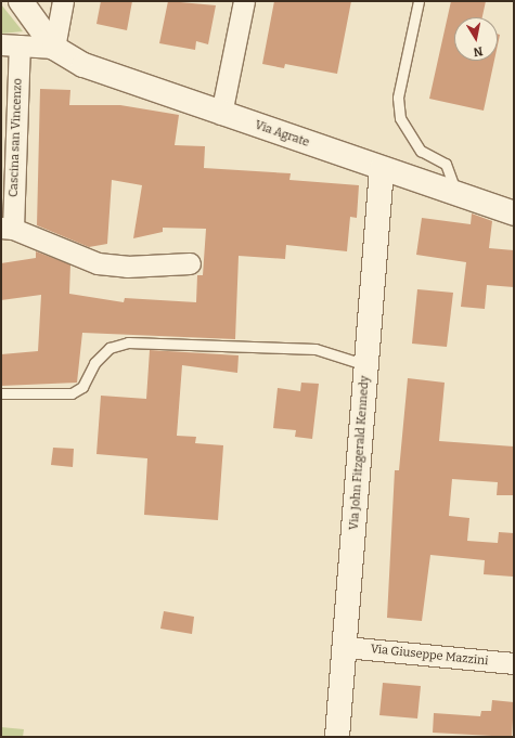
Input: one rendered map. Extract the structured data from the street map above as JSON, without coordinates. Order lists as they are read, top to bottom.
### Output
{
  "streets": {
    "street": [
      "Via Agrate",
      "Cascina san Vincenzo",
      "Via John Fitzgerald Kennedy",
      "Via Giuseppe Mazzini"
    ]
  },
  "crossings": [
    ["Via Agrate", "Cascina san Vincenzo"],
    ["Via Agrate", "Via John Fitzgerald Kennedy"],
    ["Via John Fitzgerald Kennedy", "Via Giuseppe Mazzini"]
  ],
  "north": "bottom"
}
